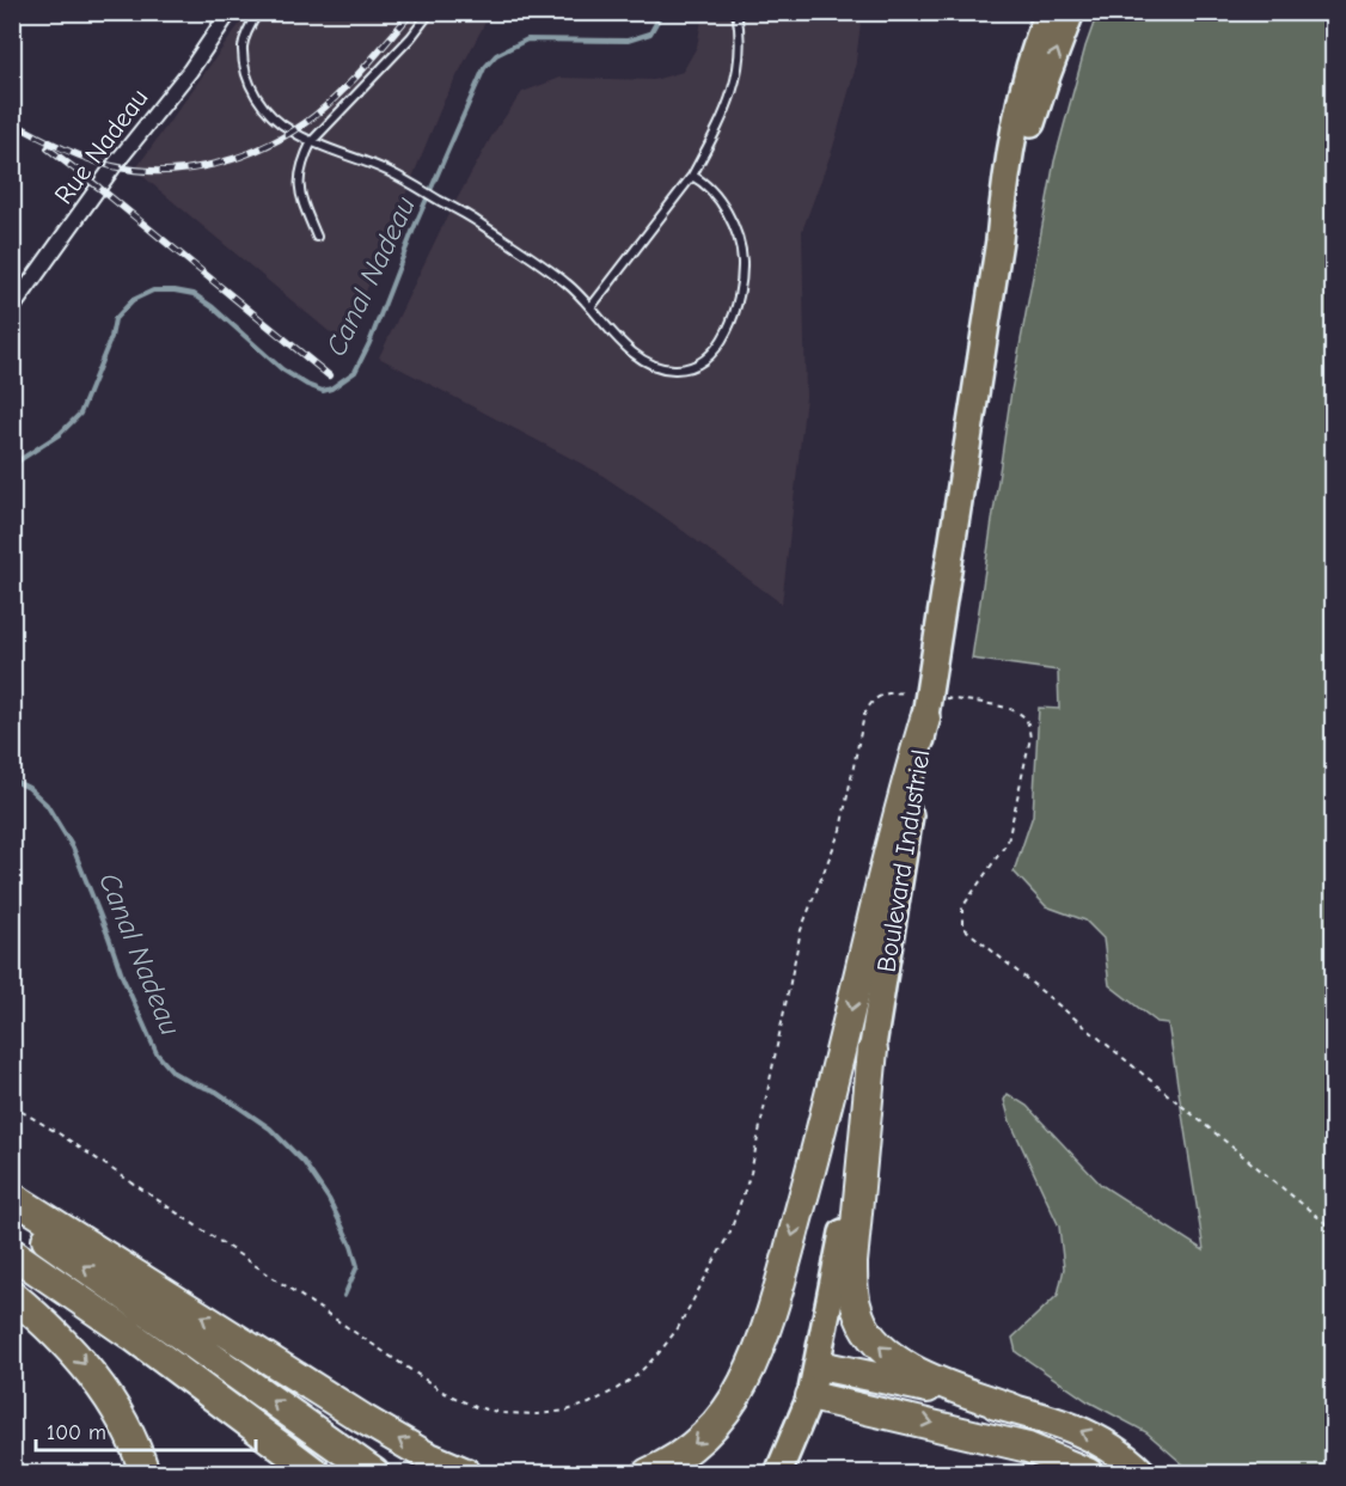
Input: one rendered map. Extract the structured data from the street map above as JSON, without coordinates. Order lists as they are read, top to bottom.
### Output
{
  "streets": {
    "highway": ["Boulevard Industriel"],
    "street": ["Rue Nadeau"]
  },
  "water": ["Canal Nadeau"],
  "scale_bar": "100 m"
}
